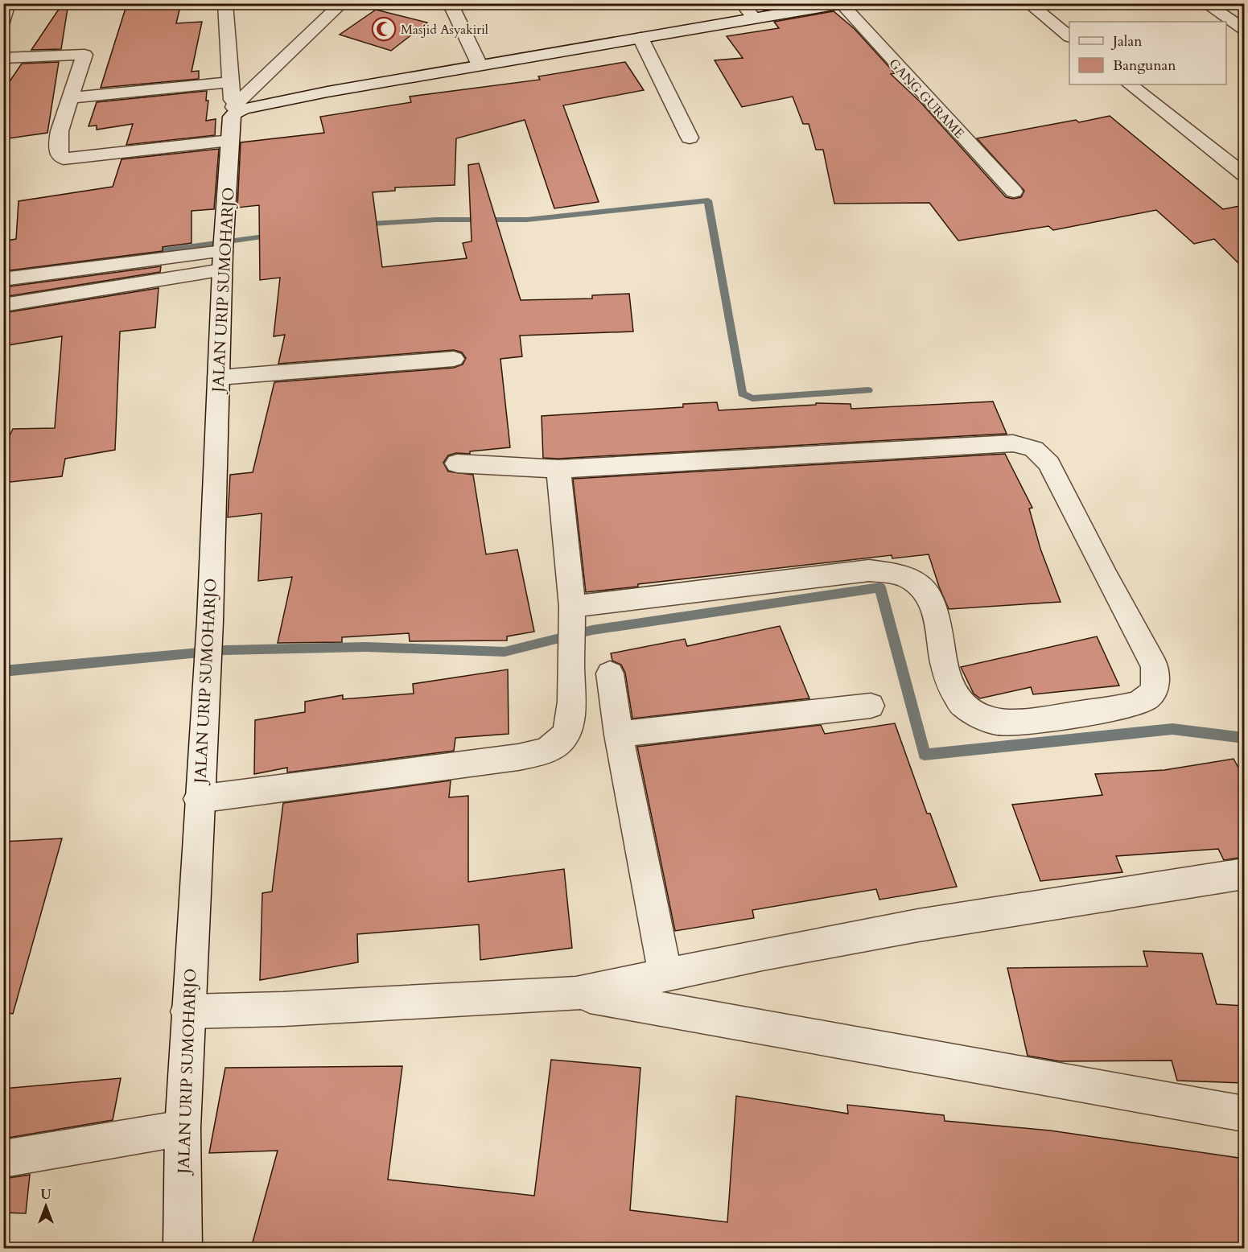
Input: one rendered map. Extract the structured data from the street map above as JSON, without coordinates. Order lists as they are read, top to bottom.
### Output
{
  "streets": {
    "street": ["GANG GURAME", "JALAN URIP SUMOHARJO"]
  },
  "places": {
    "mosque": ["Masjid Asyakiril"]
  },
  "legend": ["Jalan", "Bangunan"],
  "north": "top"
}
